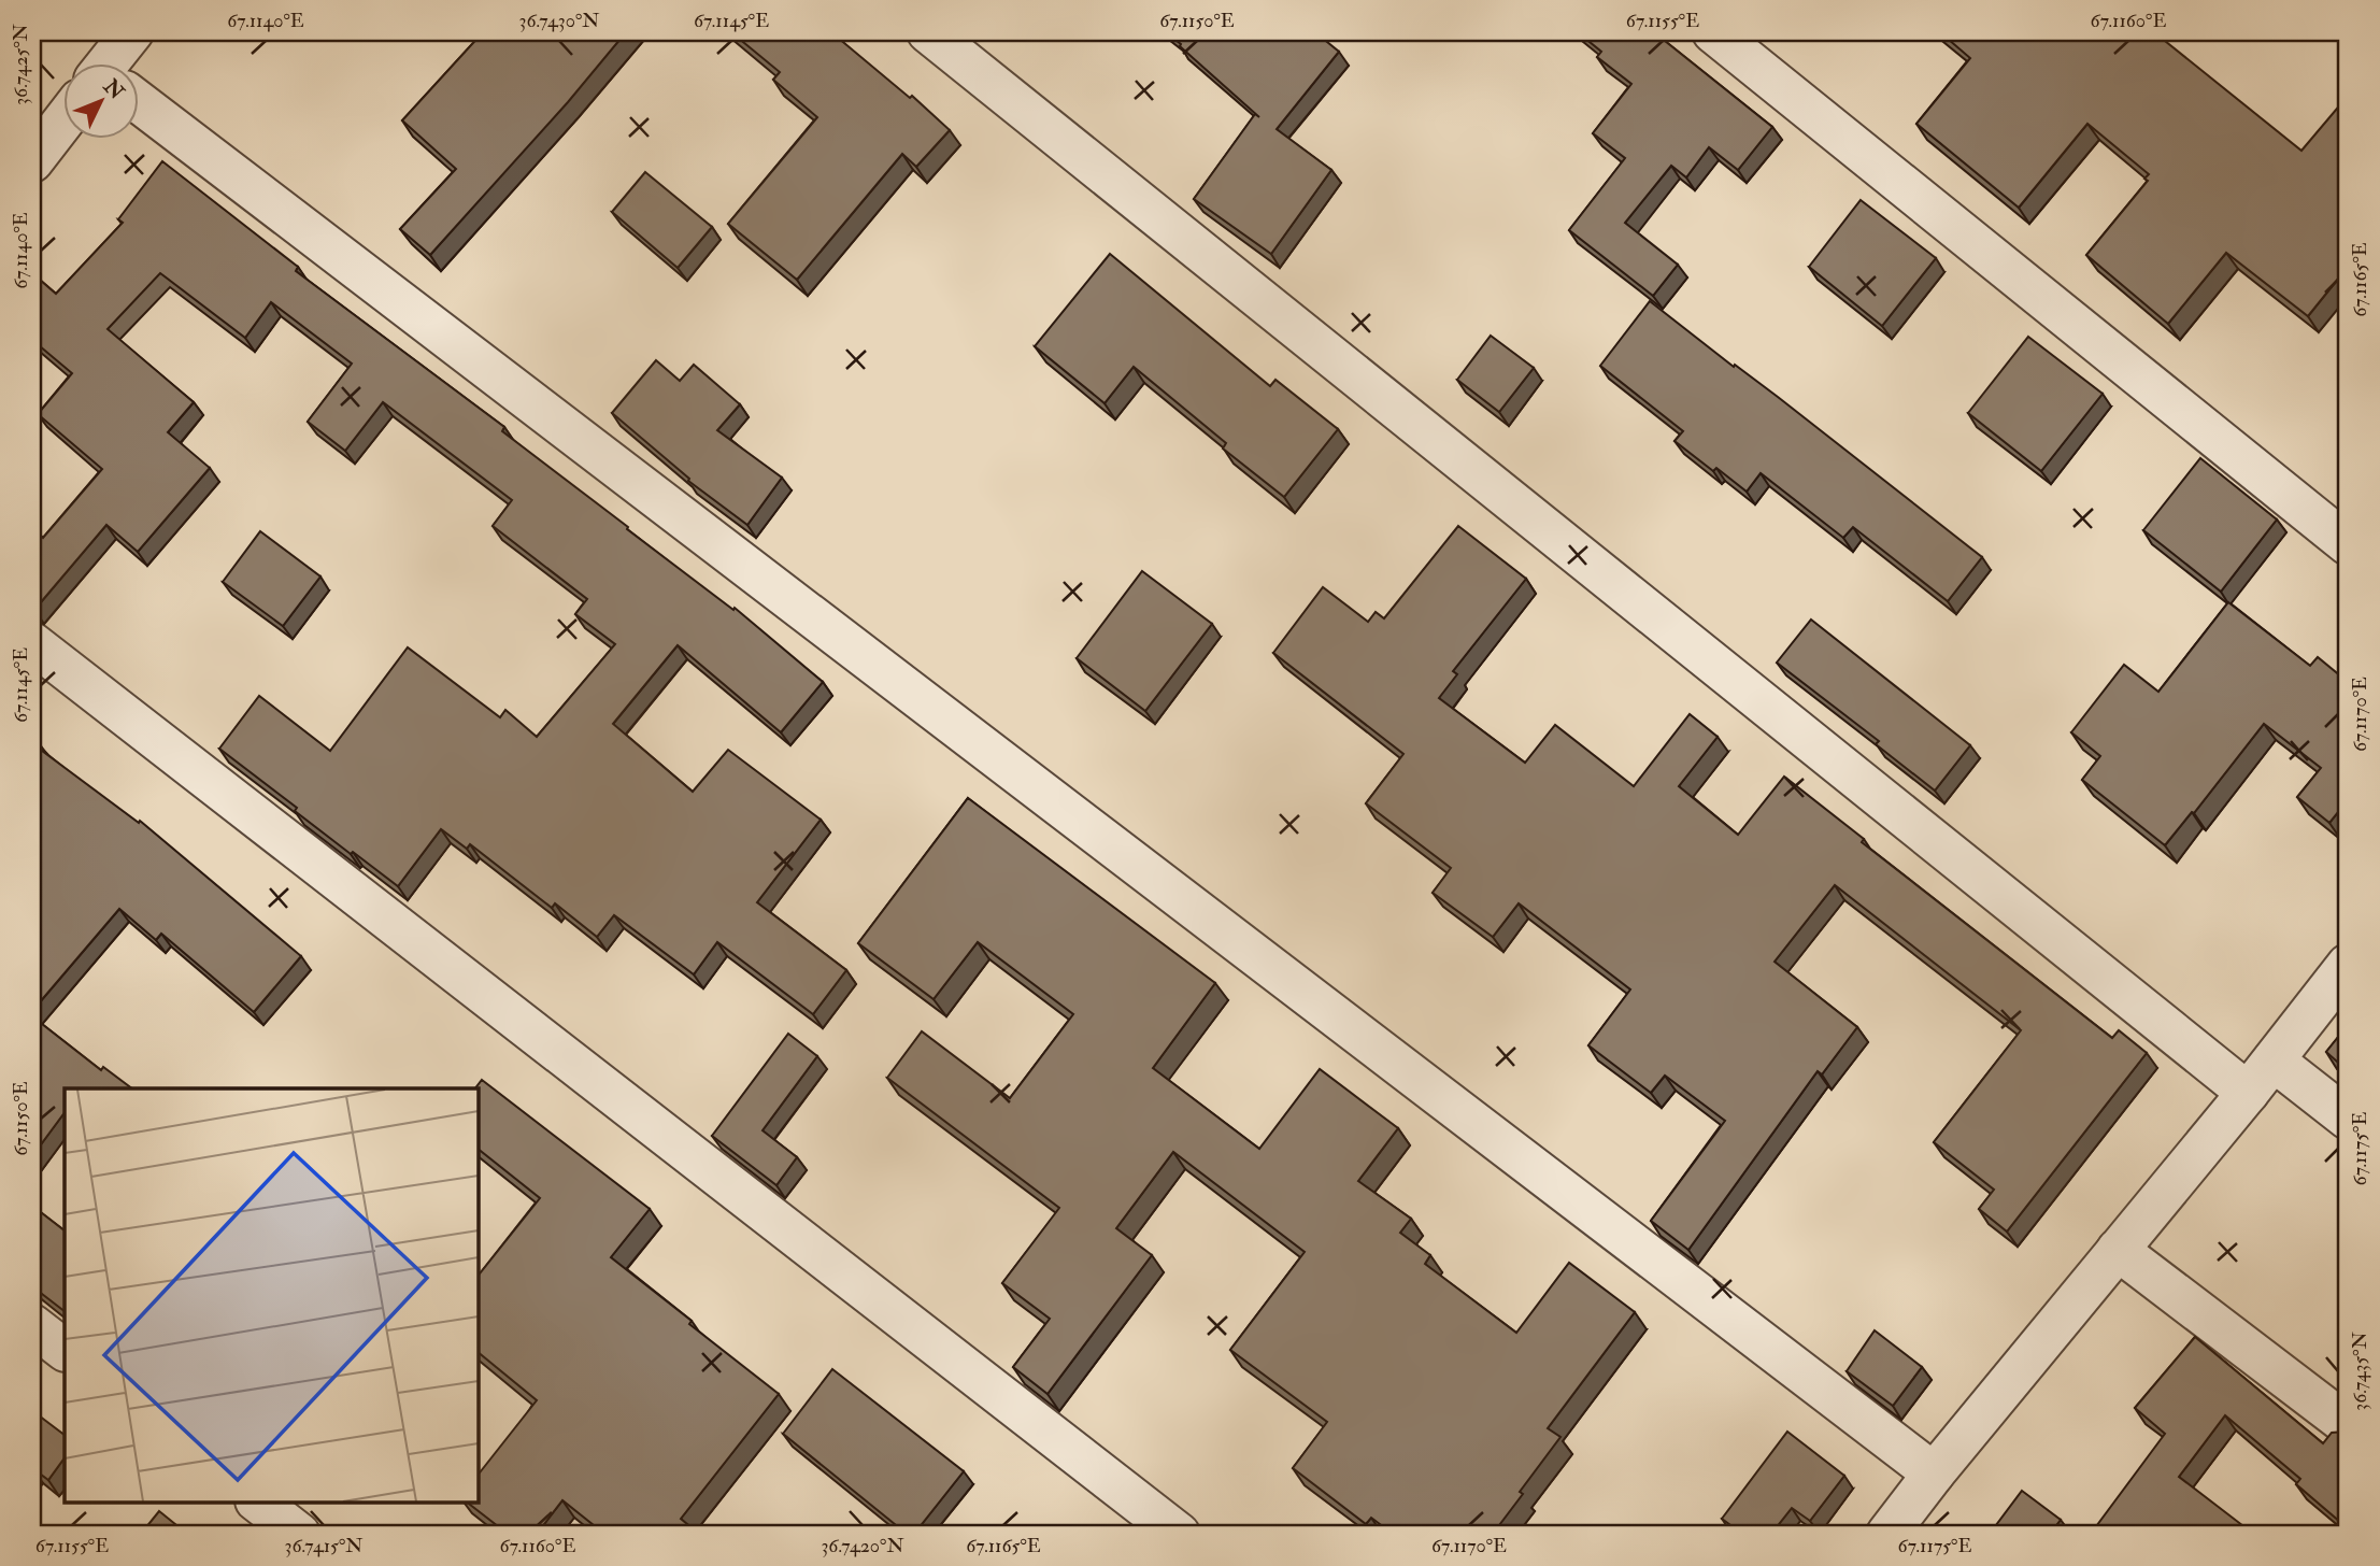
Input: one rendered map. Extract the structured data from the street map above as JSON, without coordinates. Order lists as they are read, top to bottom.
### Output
{
  "north": "top right",
  "coordinates": [
    "67.1140°E",
    "36.7430°N",
    "67.1145°E",
    "67.1150°E",
    "67.1155°E",
    "67.1160°E",
    "36.7425°N",
    "67.1165°E",
    "67.1170°E",
    "67.1175°E",
    "36.7435°N",
    "36.7415°N",
    "36.7420°N"
  ]
}
